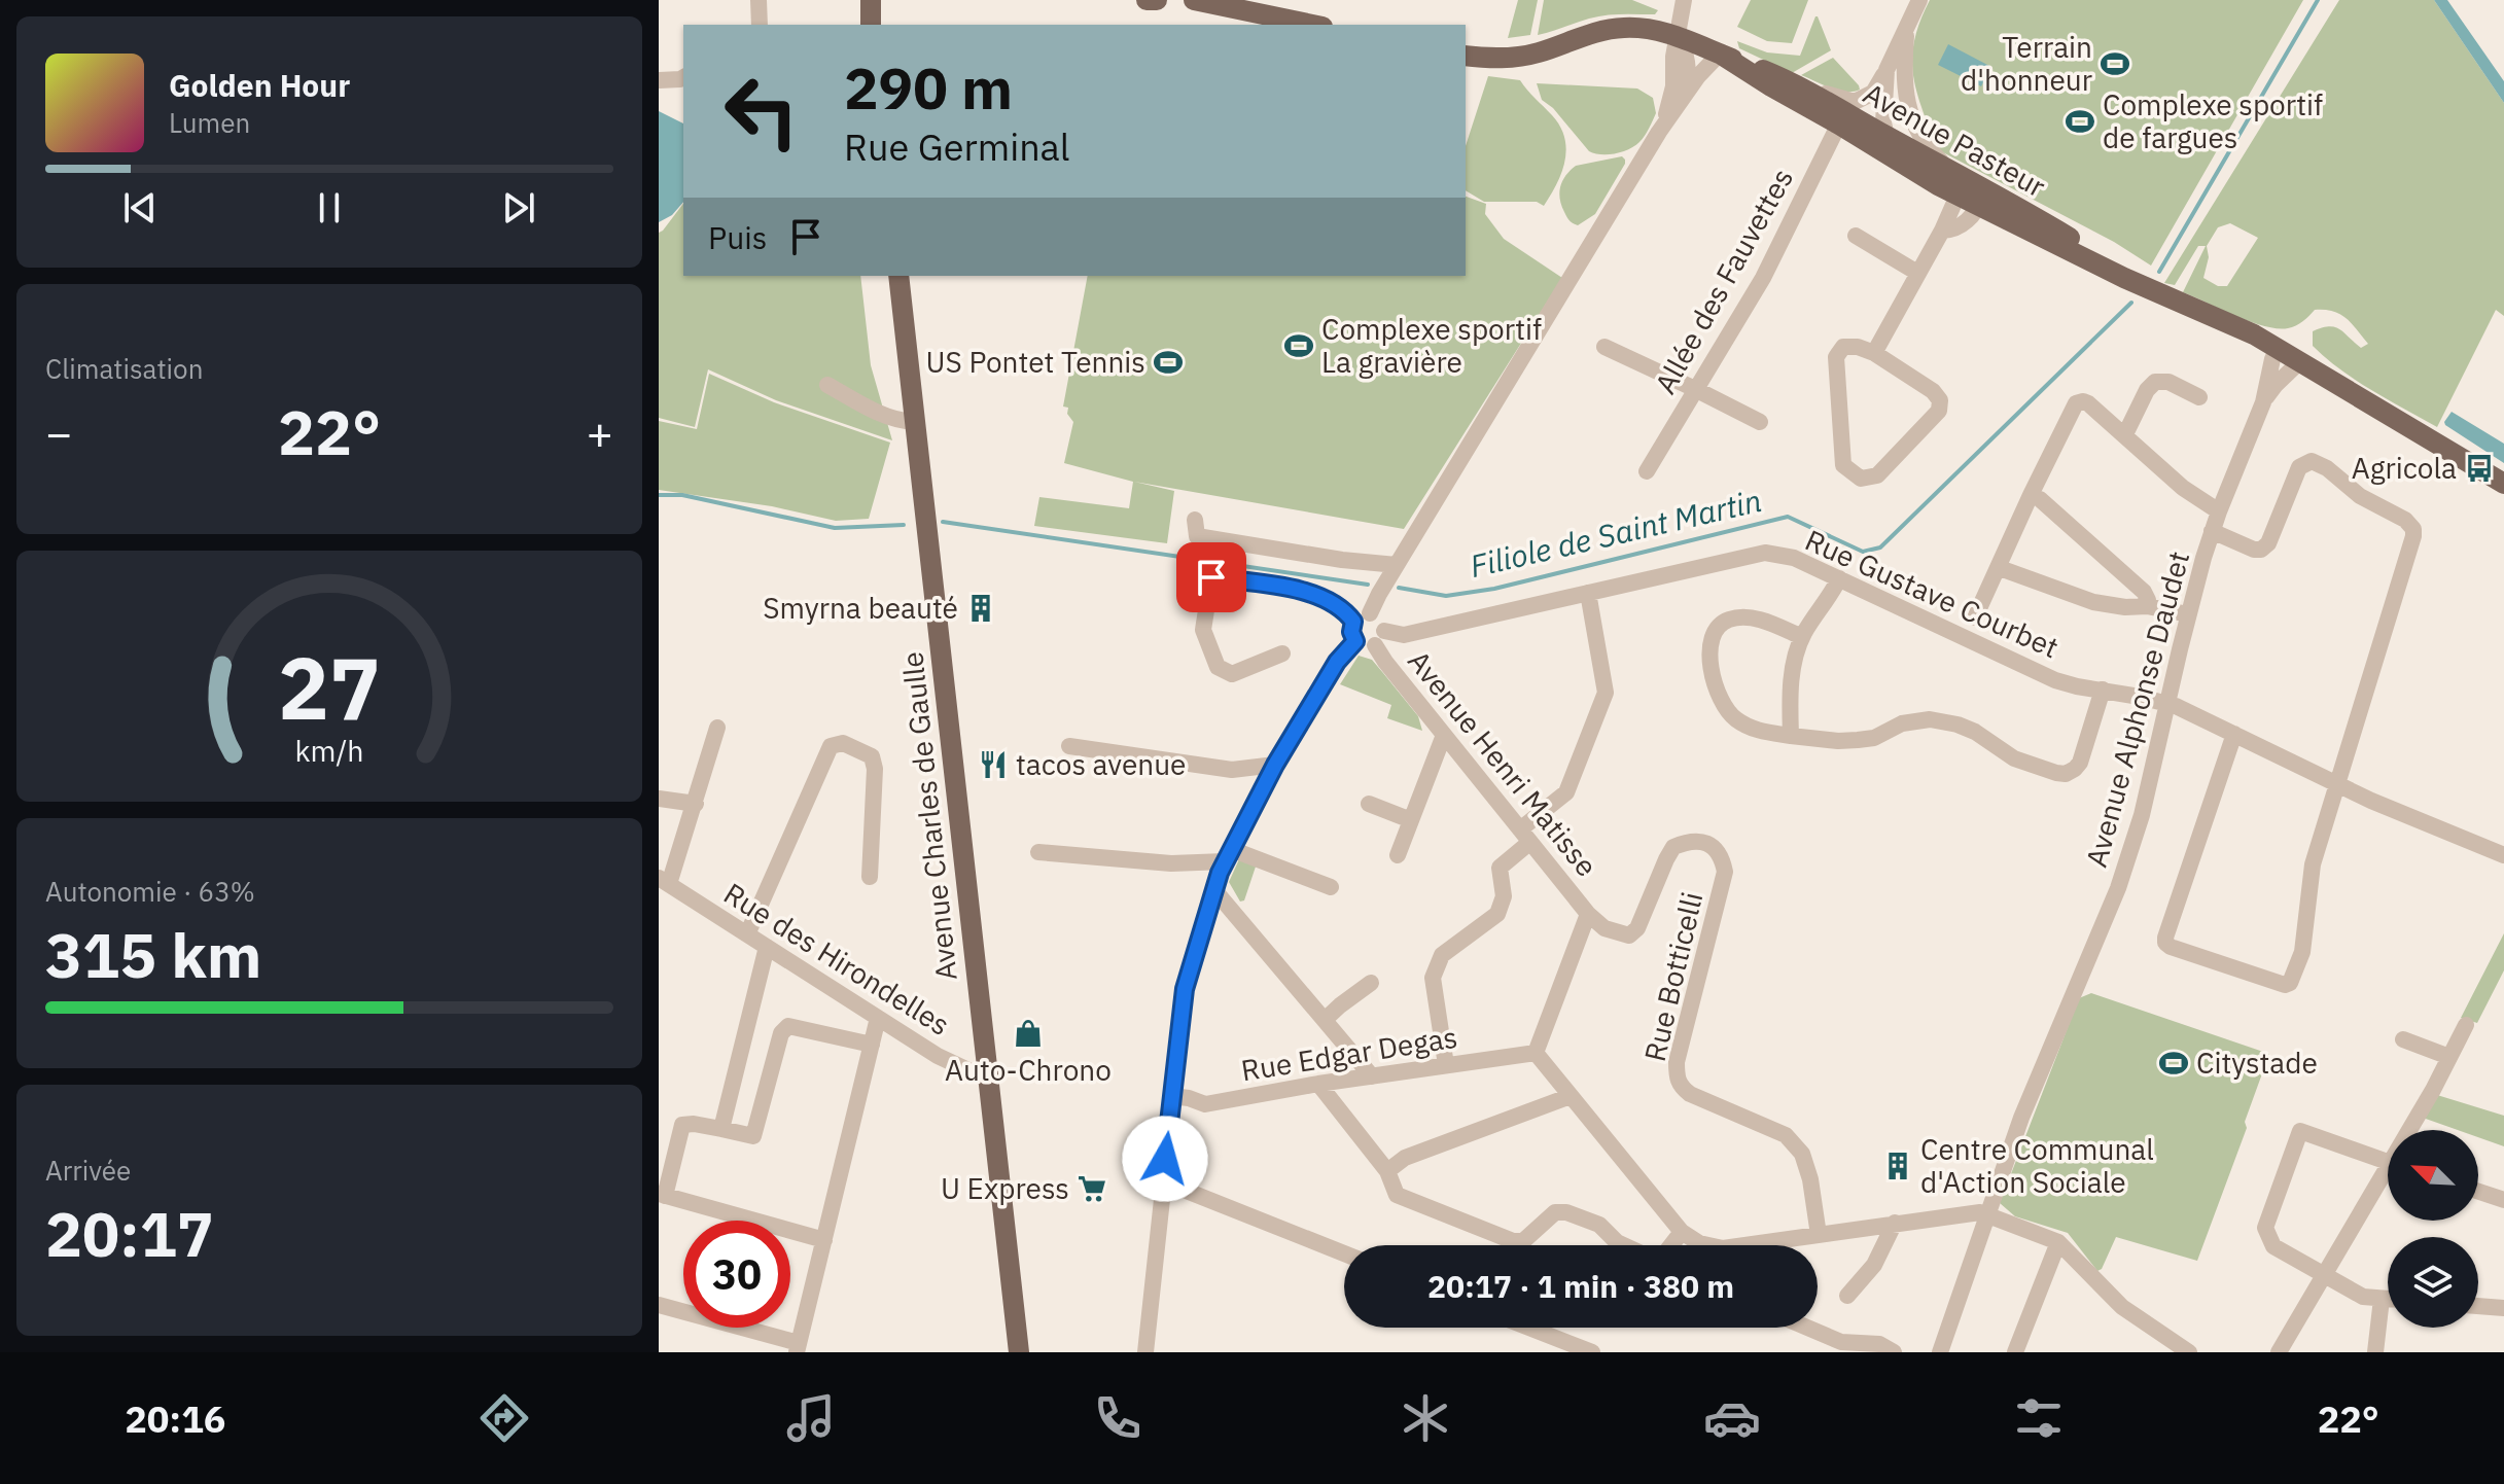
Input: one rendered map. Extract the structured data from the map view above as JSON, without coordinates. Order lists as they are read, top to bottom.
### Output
{
  "streets": {
    "main road": ["Avenue Pasteur", "Avenue Charles de Gaulle"],
    "street": [
      "Allée des Fauvettes",
      "Rue Gustave Courbet",
      "Avenue Alphonse Daudet",
      "Avenue Henri Matisse",
      "Rue des Hirondelles",
      "Rue Botticelli",
      "Rue Edgar Degas"
    ]
  },
  "crossings": [
    ["Avenue Pasteur", "Allée des Fauvettes"],
    ["Avenue Pasteur", "Avenue Alphonse Daudet"],
    ["Rue Gustave Courbet", "Avenue Alphonse Daudet"],
    ["Rue Gustave Courbet", "Avenue Henri Matisse"],
    ["Avenue Henri Matisse", "Rue Botticelli"],
    ["Avenue Henri Matisse", "Rue Edgar Degas"],
    ["Avenue Charles de Gaulle", "Rue des Hirondelles"]
  ],
  "water": ["Filiole de Saint Martin"],
  "places": {
    "sports": [
      "Terrain d'honneur",
      "Complexe sportif de fargues",
      "Complexe sportif La gravière",
      "US Pontet Tennis",
      "Citystade"
    ],
    "bus stop": ["Agricola"],
    "building": ["Smyrna beauté", "Centre Communal d'Action Sociale"],
    "restaurant": ["tacos avenue"],
    "shop": ["Auto-Chrono"],
    "supermarket": ["U Express"]
  },
  "north": "top left",
  "page": {
    "turn": ["290 m", "Rue Germinal"],
    "song": ["Golden Hour", "Lumen"],
    "then": "Puis",
    "tile": [
      "Climatisation",
      ["Autonomie · 63%", "315 km"],
      ["Arrivée", "20:17"]
    ],
    "heat": ["−", "22°", "+"],
    "limit": "30",
    "trip": "20:17 · 1 min · 380 m",
    "tabs": ["20:16", "22°"],
    "gauge": ["27", "km/h"]
  }
}
